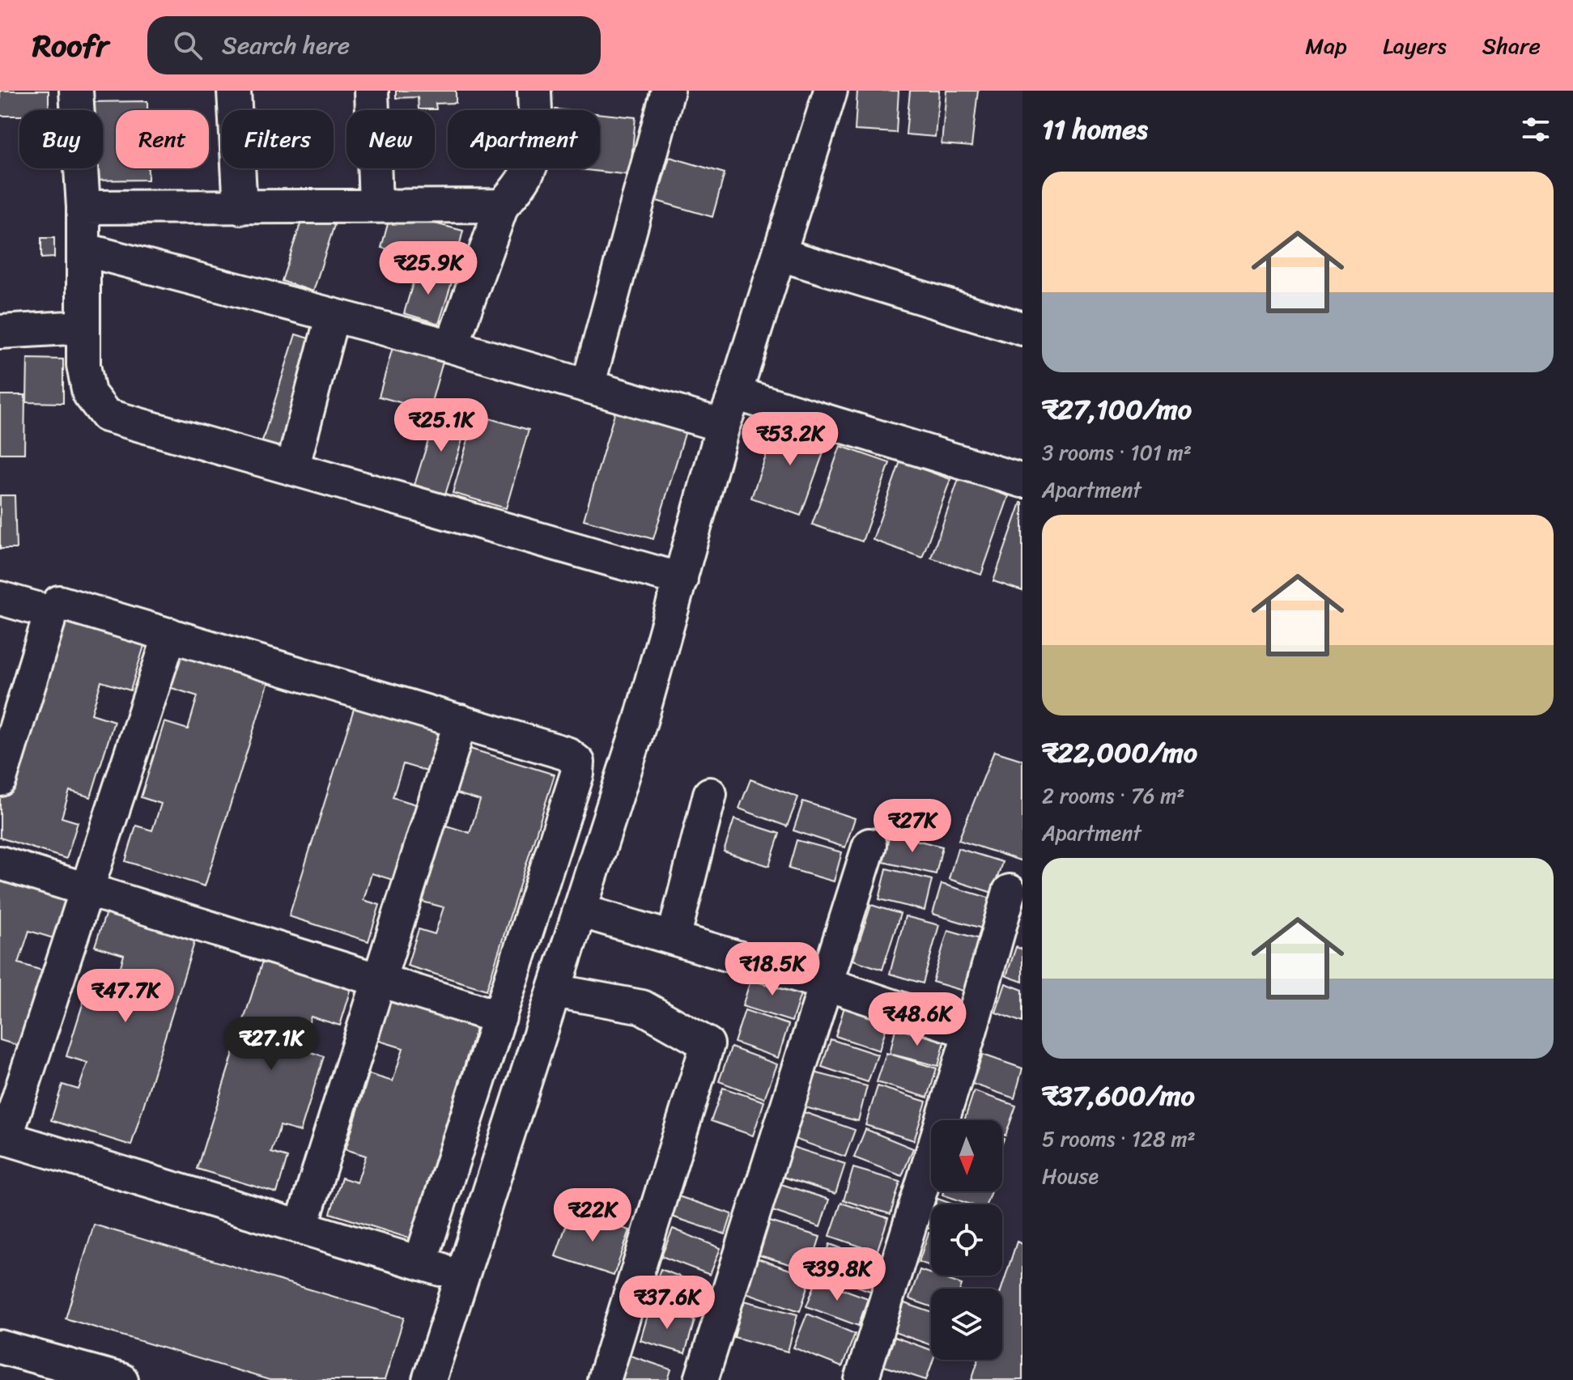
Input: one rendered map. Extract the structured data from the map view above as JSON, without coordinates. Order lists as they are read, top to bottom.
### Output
{
  "north": "bottom",
  "page": {
    "header": "Roofr",
    "search": "Search here",
    "nav": ["Map", "Layers", "Share"],
    "heading": "11 homes",
    "chip": [
      "Buy",
      "Rent",
      "Filters",
      "New",
      "Apartment"
    ],
    "list": [
      {
        "name": "₹27,100/mo",
        "note": "3 rooms · 101 m² · Apartment"
      },
      {
        "name": "₹22,000/mo",
        "note": "2 rooms · 76 m² · Apartment"
      },
      {
        "name": "₹37,600/mo",
        "note": "5 rooms · 128 m² · House"
      }
    ],
    "price": [
      "₹25.9K",
      "₹25.1K",
      "₹53.2K",
      "₹27K",
      "₹18.5K",
      "₹47.7K",
      "₹48.6K",
      "₹27.1K",
      "₹22K",
      "₹39.8K",
      "₹37.6K"
    ]
  }
}
